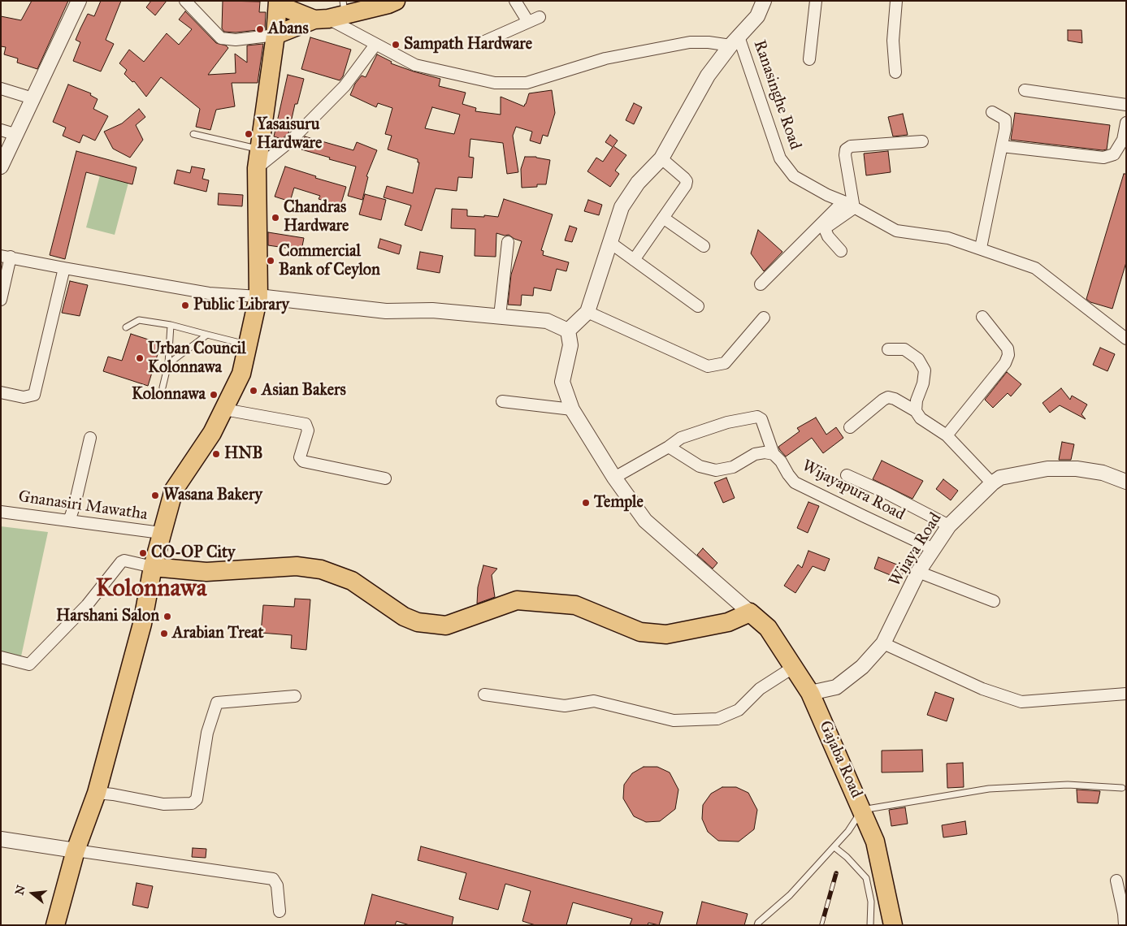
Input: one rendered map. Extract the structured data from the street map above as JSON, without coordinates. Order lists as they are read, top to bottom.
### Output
{
  "streets": {
    "main road": ["Gajaba Road"],
    "street": [
      "Ranasinghe Road",
      "Wijayapura Road",
      "Gnanasiri Mawatha",
      "Wijaya Road"
    ]
  },
  "crossings": [
    ["Wijayapura Road", "Wijaya Road"],
    ["Wijaya Road", "Gajaba Road"]
  ],
  "districts": ["Kolonnawa"],
  "places": [
    "Abans",
    "Sampath Hardware",
    "Yasaisuru Hardware",
    "Chandras Hardware",
    "Commercial Bank of Ceylon",
    "Public Library",
    "Urban Council Kolonnawa",
    "Asian Bakers",
    "Kolonnawa",
    "HNB",
    "Wasana Bakery",
    "Temple",
    "CO-OP City",
    "Harshani Salon",
    "Arabian Treat"
  ],
  "north": "left"
}
